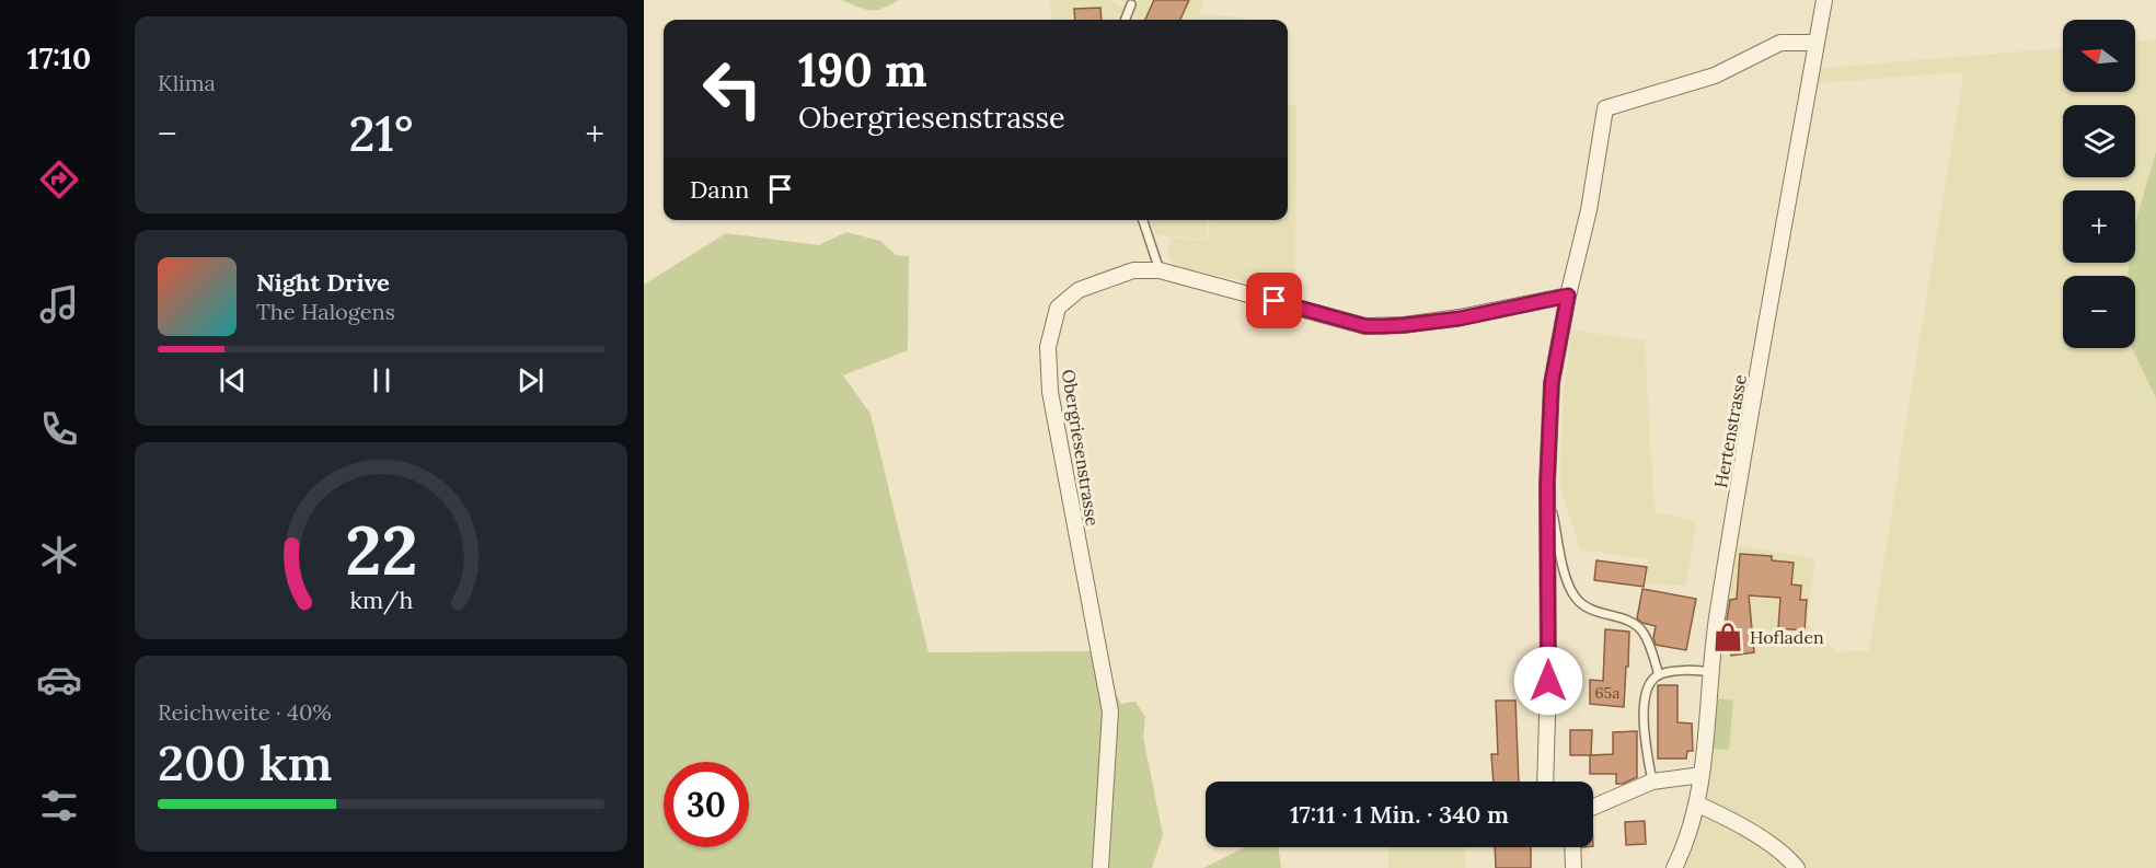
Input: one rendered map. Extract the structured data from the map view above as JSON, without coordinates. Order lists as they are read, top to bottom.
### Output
{
  "streets": {
    "street": ["Hertenstrasse", "Obergriesenstrasse"]
  },
  "places": {
    "shop": ["Hofladen"]
  },
  "house_numbers": ["65a"],
  "north": "left",
  "page": {
    "tabs": "17:10",
    "tile": [
      "Klima",
      ["Reichweite · 40%", "200 km"]
    ],
    "map_buttons": ["+", "−"],
    "turn": ["190 m", "Obergriesenstrasse"],
    "heat": ["−", "21°", "+"],
    "then": "Dann",
    "song": ["Night Drive", "The Halogens"],
    "limit": "30",
    "trip": "17:11 · 1 Min. · 340 m",
    "gauge": ["22", "km/h"]
  }
}
